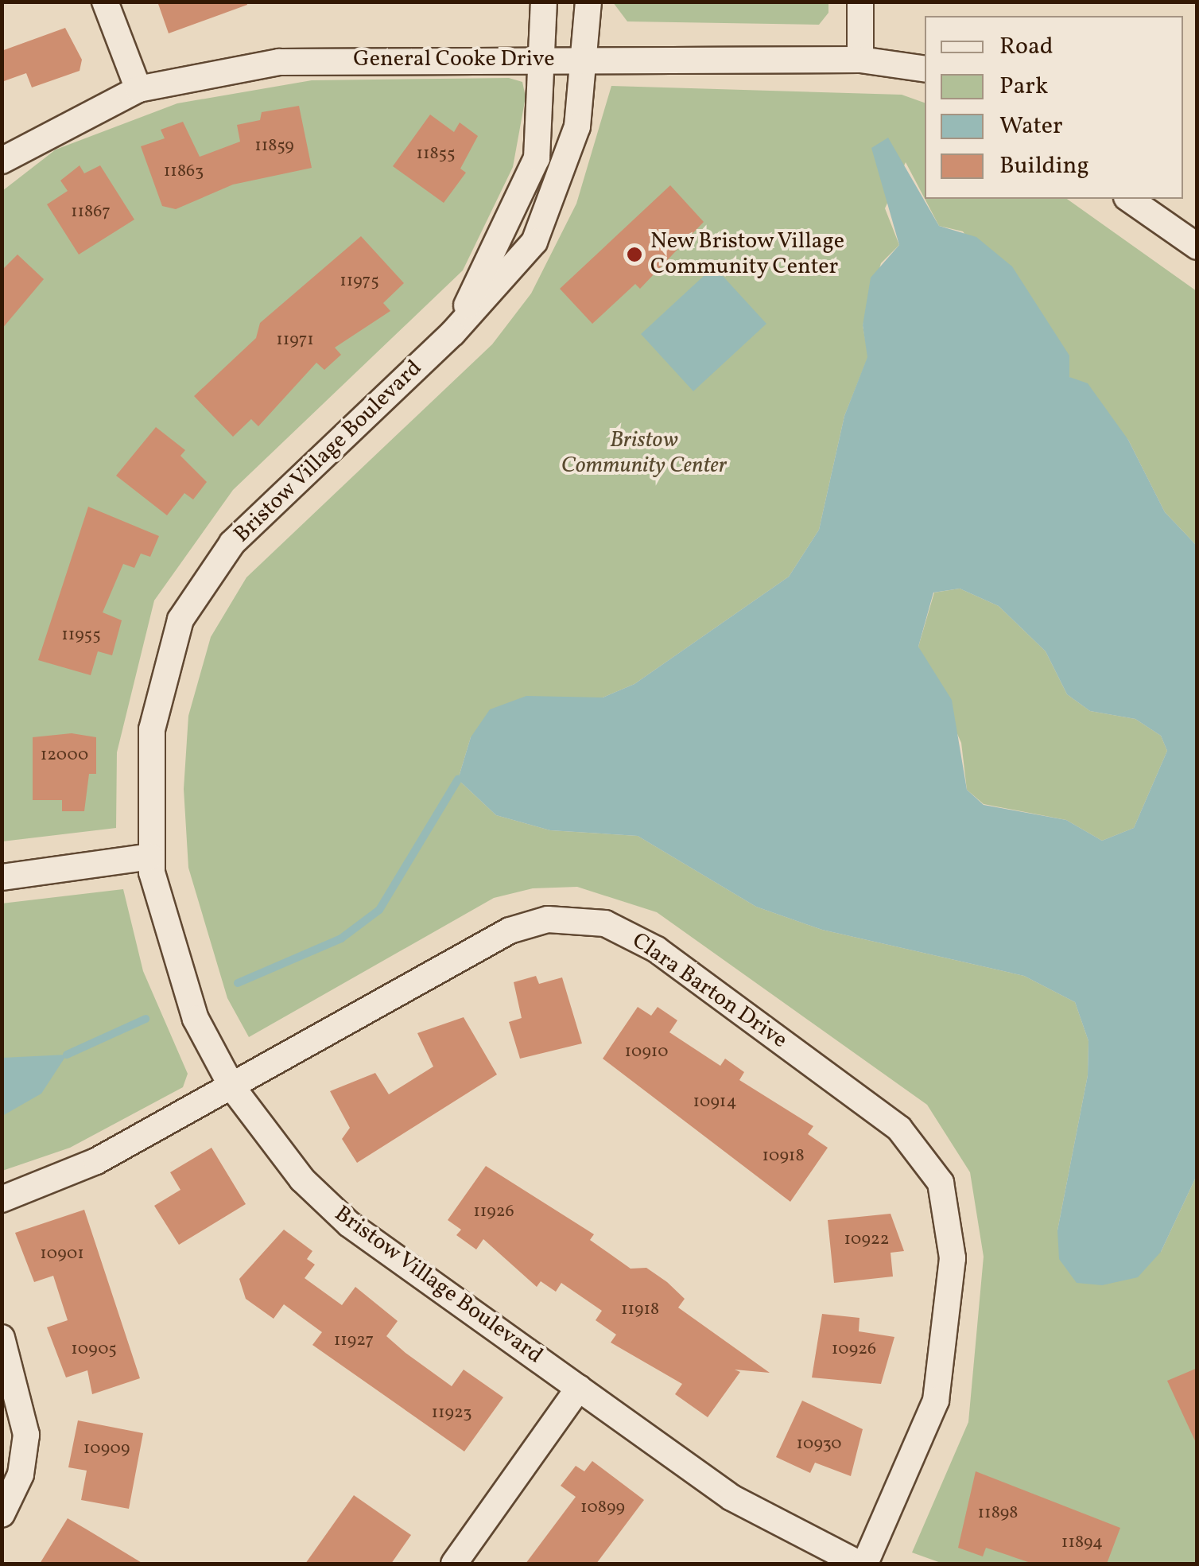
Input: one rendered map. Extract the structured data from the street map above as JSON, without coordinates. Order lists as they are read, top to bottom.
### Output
{
  "streets": {
    "street": ["General Cooke Drive", "Bristow Village Boulevard", "Clara Barton Drive"]
  },
  "crossings": [
    ["General Cooke Drive", "Bristow Village Boulevard"],
    ["Bristow Village Boulevard", "Clara Barton Drive"]
  ],
  "parks": ["Bristow Community Center"],
  "places": ["New Bristow Village Community Center"],
  "house_numbers": [
    "11859",
    "11855",
    "11863",
    "11867",
    "11975",
    "11971",
    "11955",
    "12000",
    "10910",
    "10914",
    "10918",
    "11926",
    "10922",
    "10901",
    "11918",
    "11927",
    "10905",
    "10926",
    "11923",
    "10930",
    "10909",
    "10899",
    "11898",
    "11894"
  ],
  "legend": [
    "Road",
    "Park",
    "Water",
    "Building"
  ]
}
